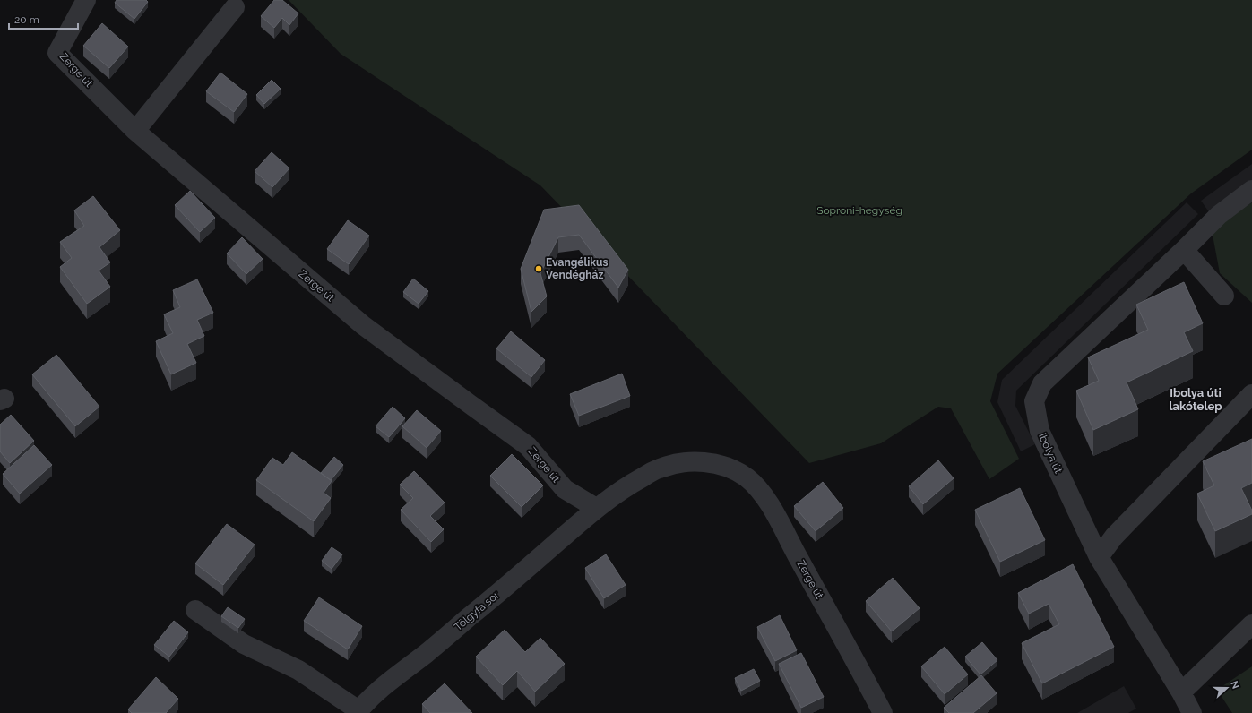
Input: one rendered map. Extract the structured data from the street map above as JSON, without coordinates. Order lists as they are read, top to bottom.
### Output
{
  "streets": {
    "street": ["Zerge út", "Ibolya út", "Tölgyfa sor"]
  },
  "crossings": [
    ["Zerge út", "Tölgyfa sor"]
  ],
  "districts": ["Ibolya úti lakótelep"],
  "parks": ["Soproni-hegység"],
  "places": ["Evangélikus Vendégház"],
  "scale_bar": "20 m",
  "north": "right"
}
